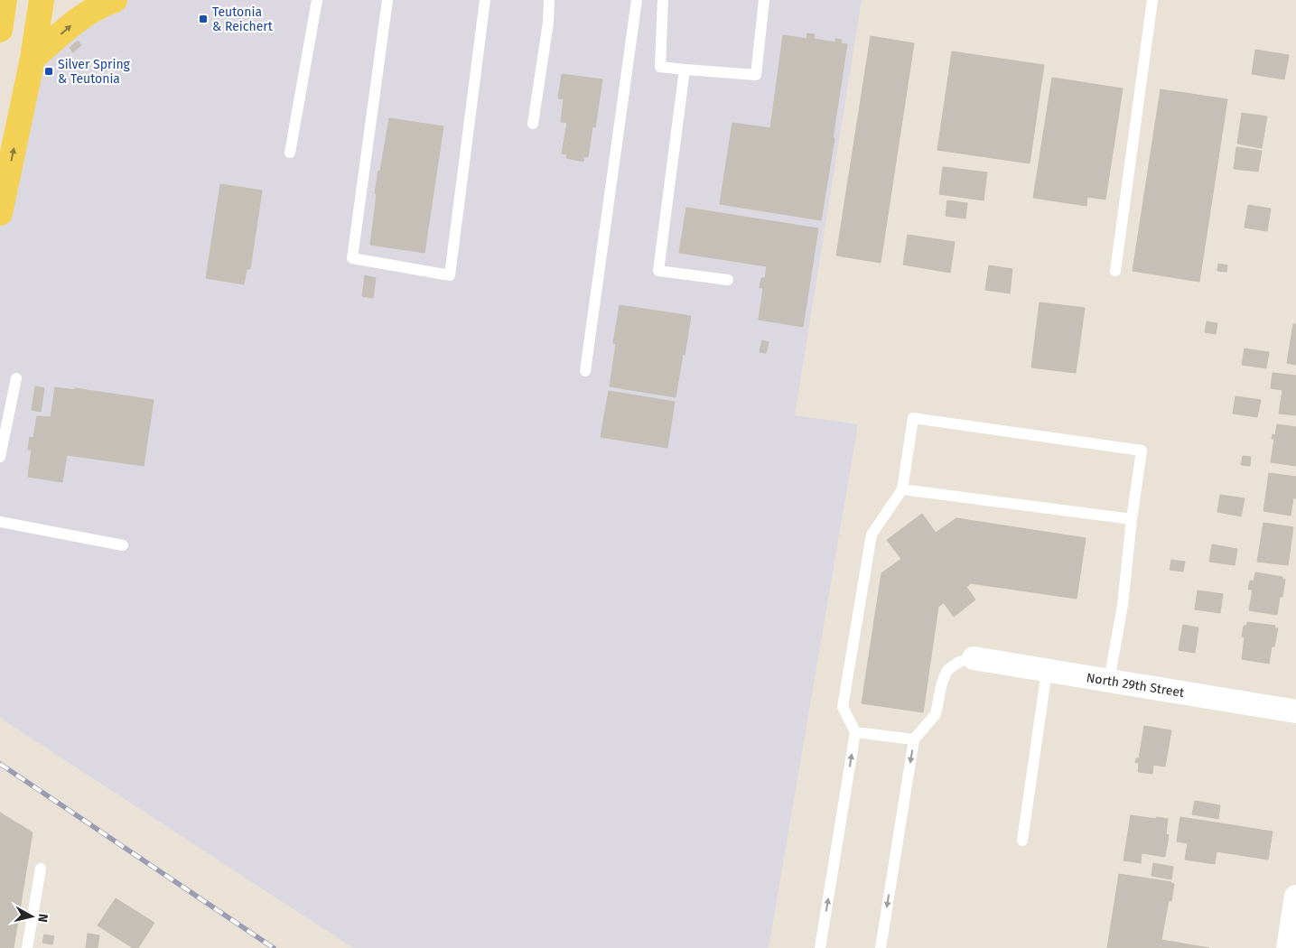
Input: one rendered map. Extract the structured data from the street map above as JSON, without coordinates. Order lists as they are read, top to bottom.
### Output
{
  "streets": {
    "street": ["North 29th Street"]
  },
  "places": {
    "transit": ["Teutonia & Reichert", "Silver Spring & Teutonia"]
  },
  "north": "right"
}
